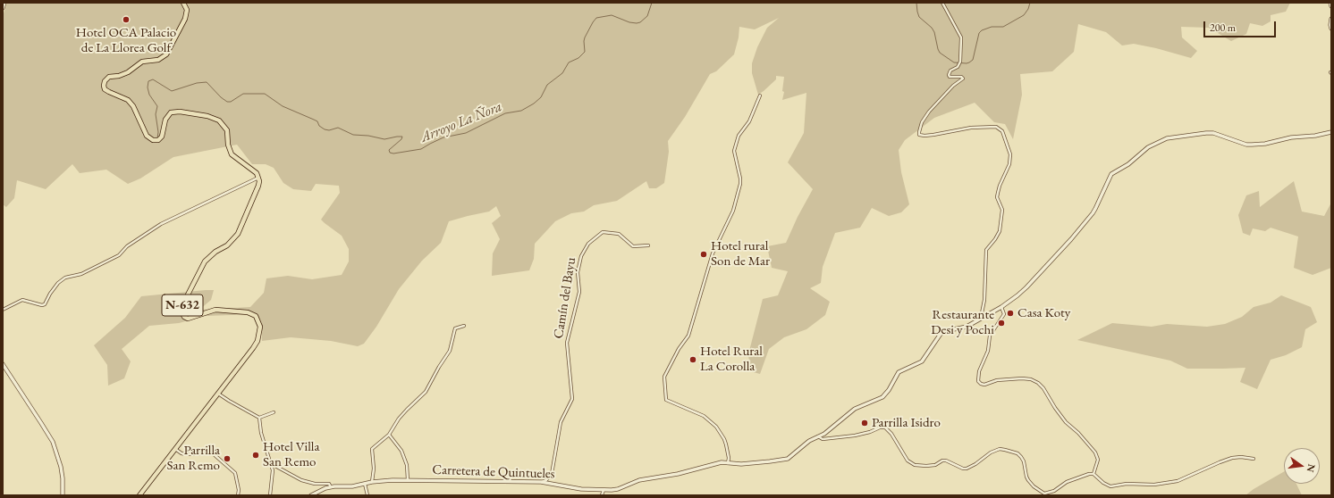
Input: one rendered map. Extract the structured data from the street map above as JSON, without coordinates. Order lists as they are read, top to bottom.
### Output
{
  "streets": {
    "highway": ["N-632"],
    "street": ["Camín del Bayu", "Carretera de Quintueles"]
  },
  "crossings": [
    ["Camín del Bayu", "Carretera de Quintueles"]
  ],
  "water": ["Arroyo La Ñora"],
  "places": [
    "Hotel OCA Palacio de La Llorea Golf",
    "Hotel rural Son de Mar",
    "Casa Koty",
    "Restaurante Desi y Pochi",
    "Hotel Rural La Corolla",
    "Parrilla Isidro",
    "Hotel Villa San Remo",
    "Parrilla San Remo"
  ],
  "scale_bar": "200 m",
  "north": "right"
}
